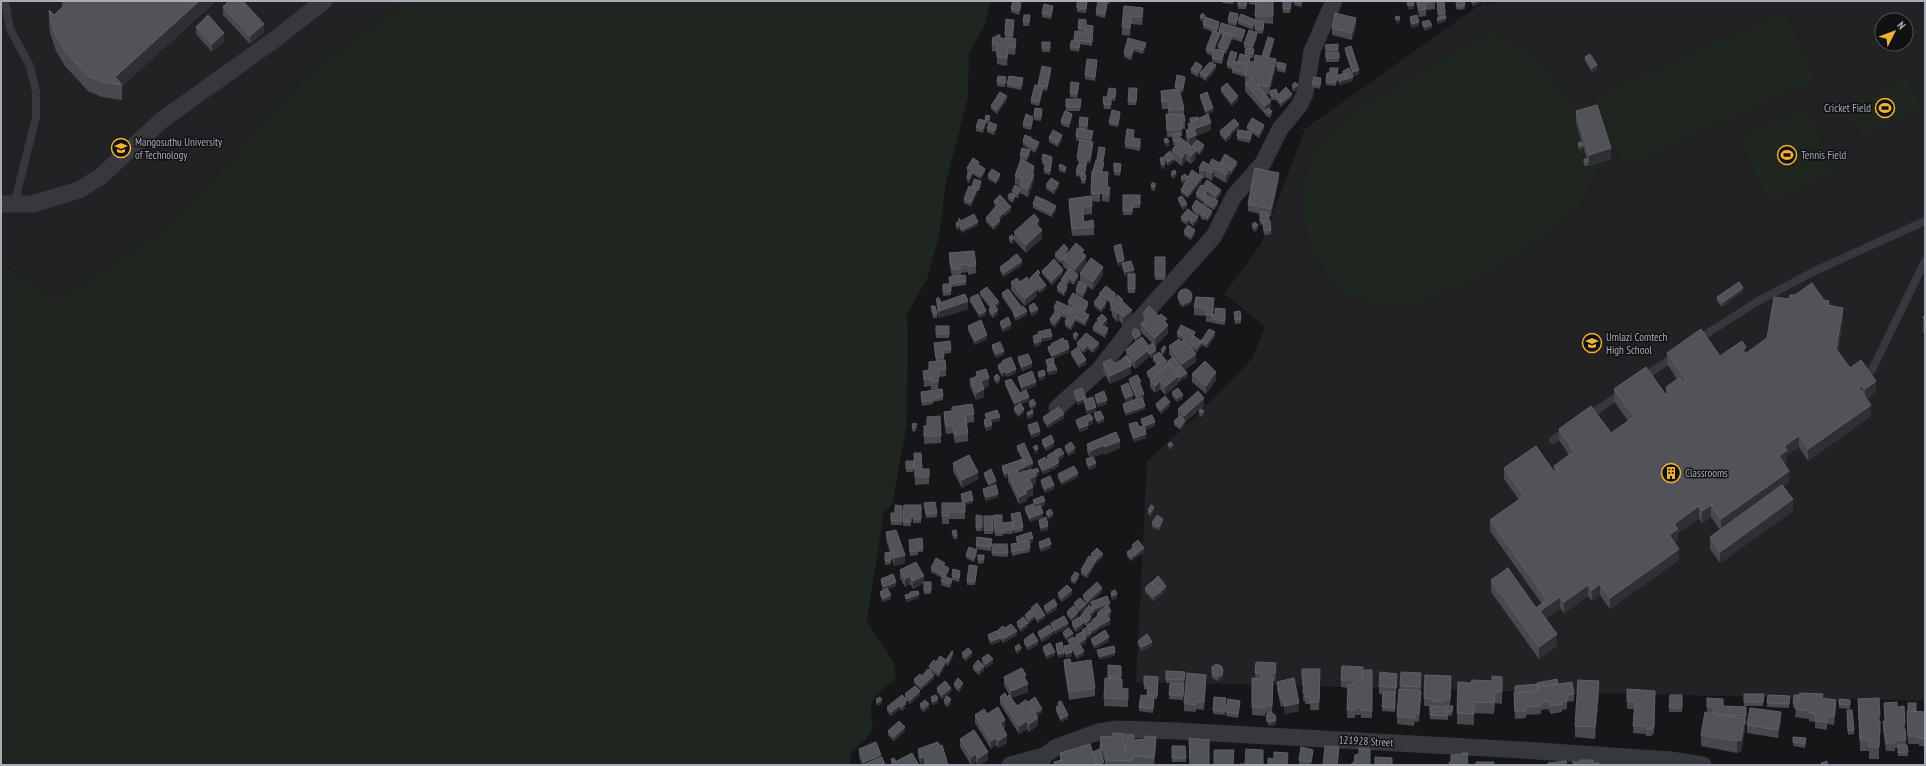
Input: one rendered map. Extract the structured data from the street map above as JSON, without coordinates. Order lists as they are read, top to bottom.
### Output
{
  "streets": {
    "street": ["121928 Street"]
  },
  "places": {
    "sports": ["Cricket Field", "Tennis Field"],
    "school or university": ["Mangosuthu University of Technology", "Umlazi Comtech High School"],
    "building": ["Classrooms"]
  },
  "north": "top right"
}
